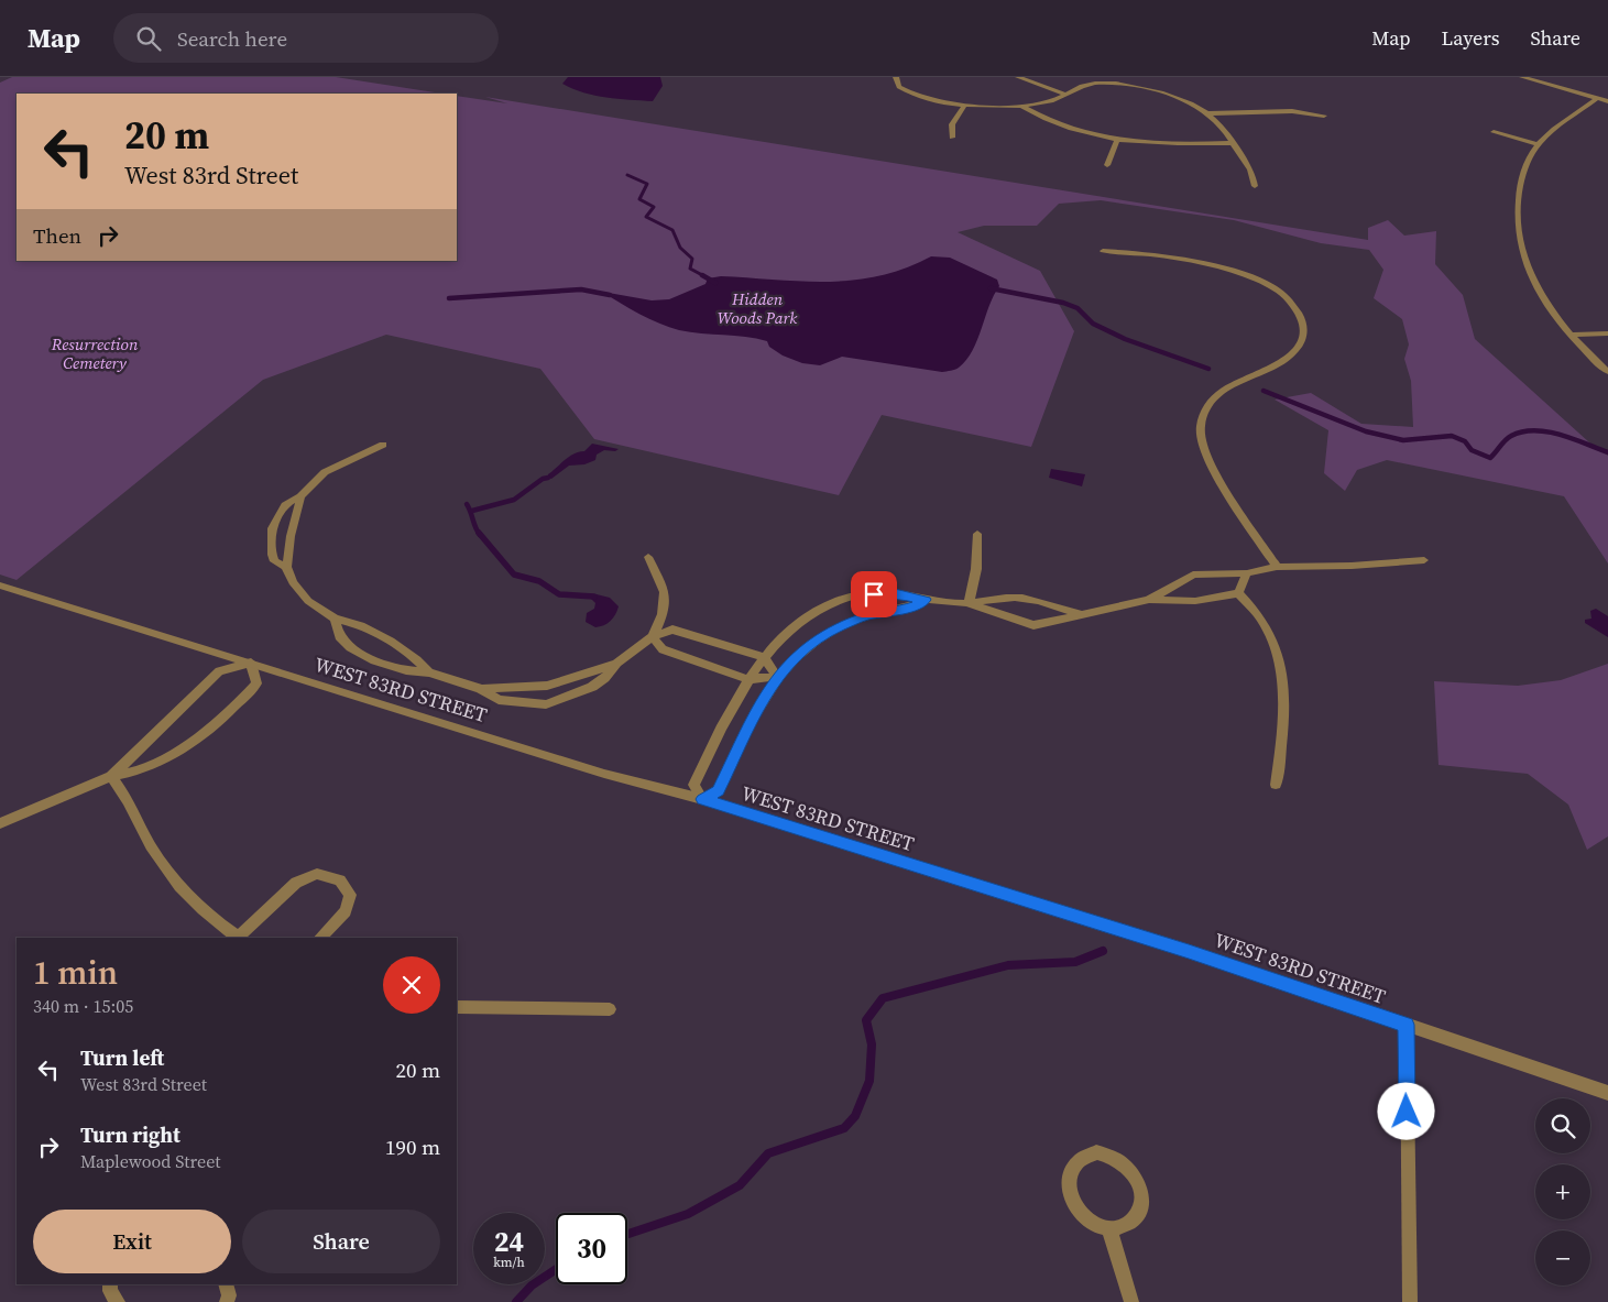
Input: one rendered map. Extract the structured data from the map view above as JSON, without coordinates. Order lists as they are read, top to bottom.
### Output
{
  "streets": {
    "street": ["WEST 83RD STREET"]
  },
  "parks": ["Hidden Woods Park", "Resurrection Cemetery"],
  "page": {
    "header": "Map",
    "search": "Search here",
    "nav": ["Map", "Layers", "Share"],
    "turn": ["20 m", "West 83rd Street"],
    "then": "Then",
    "heading": ["1 min", "340 m · 15:05"],
    "list": [
      {
        "name": "Turn left",
        "note": "West 83rd Street",
        "value": "20 m"
      },
      {
        "name": "Turn right",
        "note": "Maplewood Street",
        "value": "190 m"
      }
    ],
    "map_buttons": ["+", "−"],
    "buttons": ["Exit", "Share"],
    "speed": "24 km/h",
    "limit": "30"
  }
}
